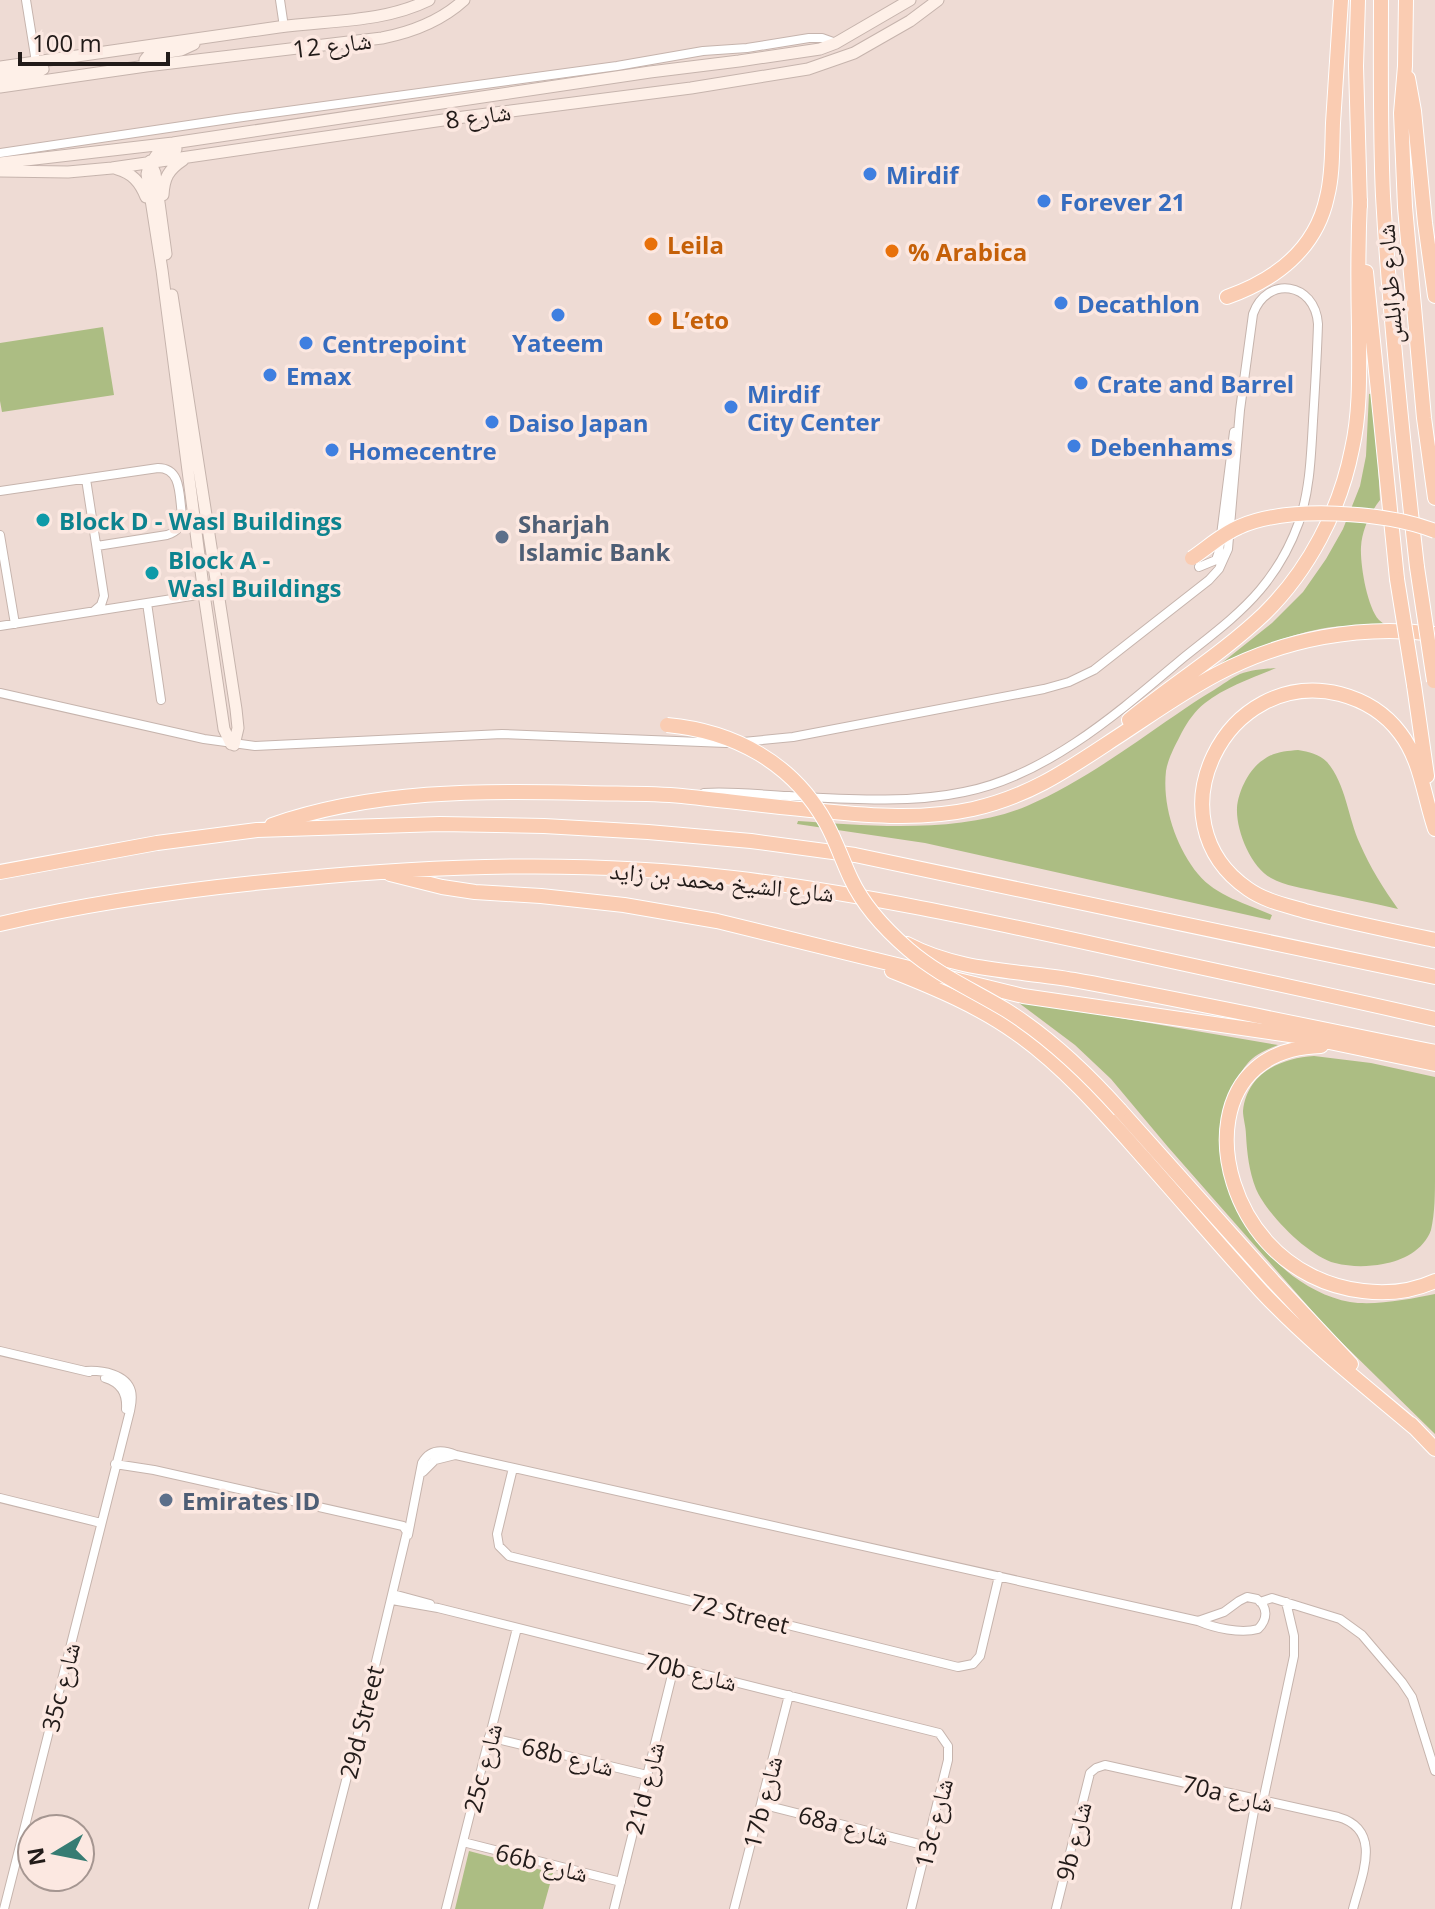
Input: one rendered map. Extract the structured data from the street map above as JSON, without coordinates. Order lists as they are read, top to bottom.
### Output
{
  "streets": {
    "highway": ["شارع طرابلس", "شارع الشيخ محمد بن زايد"],
    "street": [
      "شارع 12",
      "شارع 8",
      "72 Street",
      "70b شارع",
      "35c شارع",
      "29d Street",
      "68b شارع",
      "25c شارع",
      "21d شارع",
      "70a شارع",
      "17b شارع",
      "13c شارع",
      "68a شارع",
      "9b شارع",
      "66b شارع"
    ]
  },
  "crossings": [
    ["72 Street", "29d Street"],
    ["70b شارع", "29d Street"],
    ["70b شارع", "25c شارع"],
    ["70b شارع", "21d شارع"],
    ["70b شارع", "17b شارع"],
    ["70b شارع", "13c شارع"],
    ["68b شارع", "25c شارع"],
    ["68b شارع", "21d شارع"],
    ["25c شارع", "66b شارع"],
    ["21d شارع", "66b شارع"],
    ["70a شارع", "9b شارع"],
    ["17b شارع", "68a شارع"],
    ["13c شارع", "68a شارع"]
  ],
  "places": [
    "Mirdif",
    "Forever 21",
    "Leila",
    "% Arabica",
    "Decathlon",
    "Yateem",
    "L’eto",
    "Centrepoint",
    "Emax",
    "Crate and Barrel",
    "Mirdif City Center",
    "Daiso Japan",
    "Debenhams",
    "Homecentre",
    "Block D - Wasl Buildings",
    "Sharjah Islamic Bank",
    "Block A - Wasl Buildings",
    "Emirates ID"
  ],
  "scale_bar": "100 m",
  "north": "left"
}
